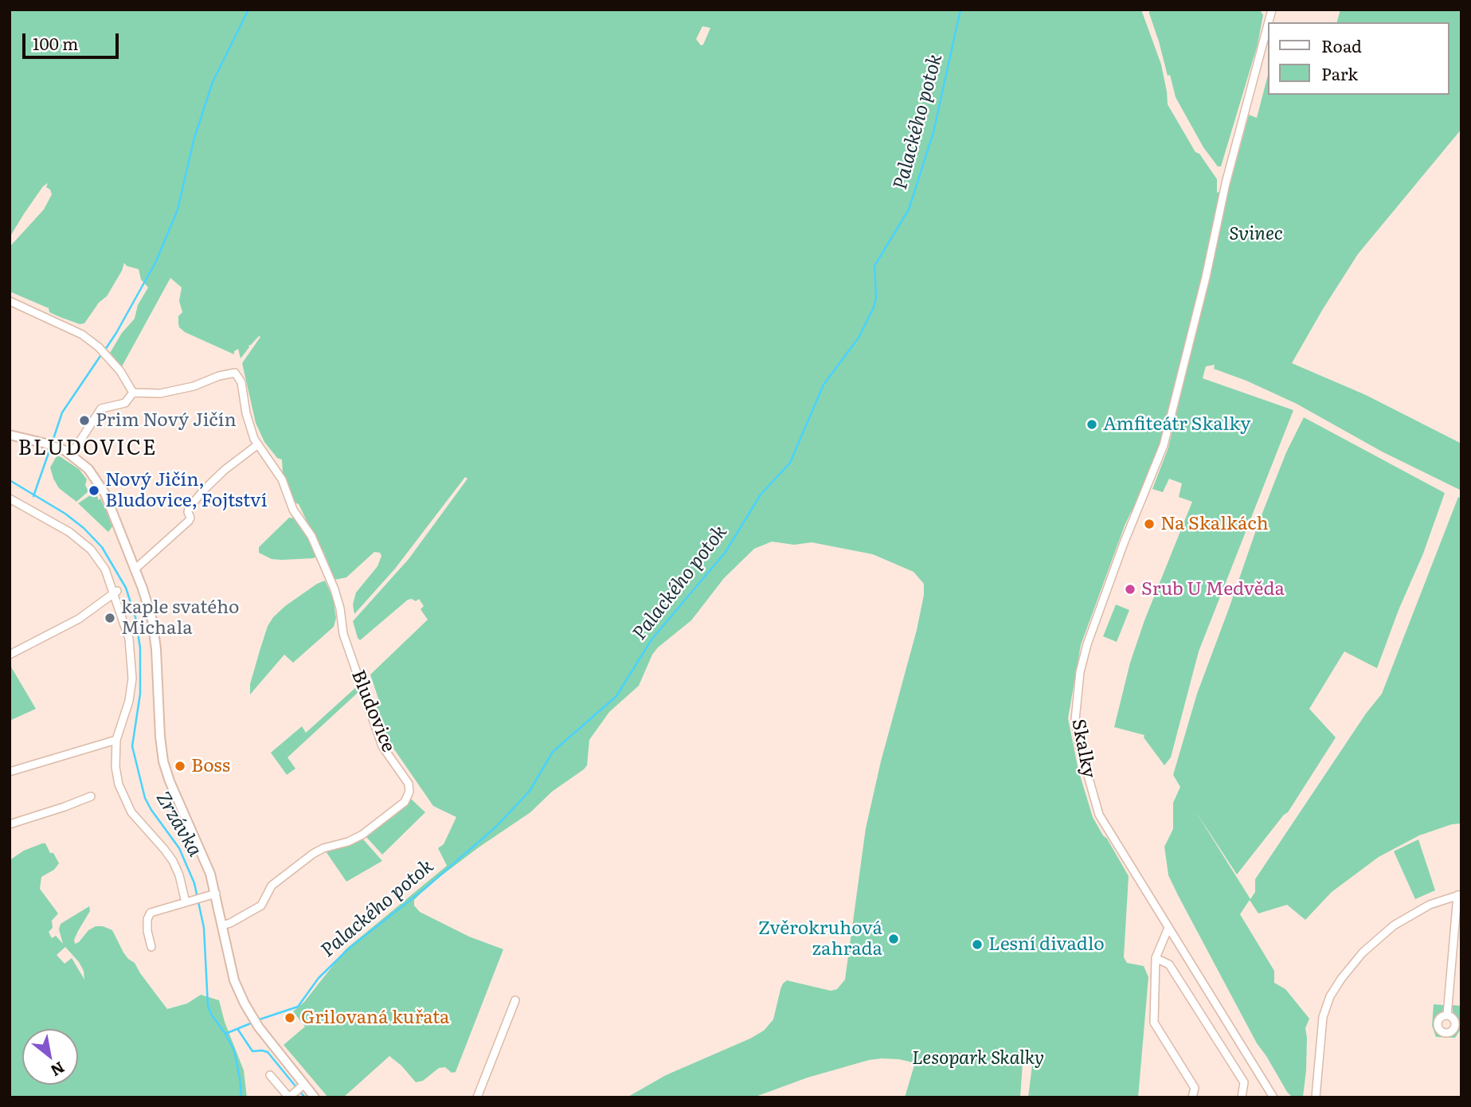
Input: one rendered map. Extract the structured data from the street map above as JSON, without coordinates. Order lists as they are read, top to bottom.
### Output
{
  "streets": {
    "street": ["Bludovice", "Skalky"]
  },
  "districts": ["BLUDOVICE"],
  "water": ["Palackého potok", "Zrzávka"],
  "parks": ["Svinec", "Lesopark Skalky"],
  "places": [
    "Prim Nový Jičín",
    "Amfiteátr Skalky",
    "Nový Jičín, Bludovice, Fojtství",
    "Na Skalkách",
    "Srub U Medvěda",
    "kaple svatého Michala",
    "Boss",
    "Zvěrokruhová zahrada",
    "Lesní divadlo",
    "Grilovaná kuřata"
  ],
  "legend": ["Road", "Park"],
  "scale_bar": "100 m",
  "north": "bottom right"
}
